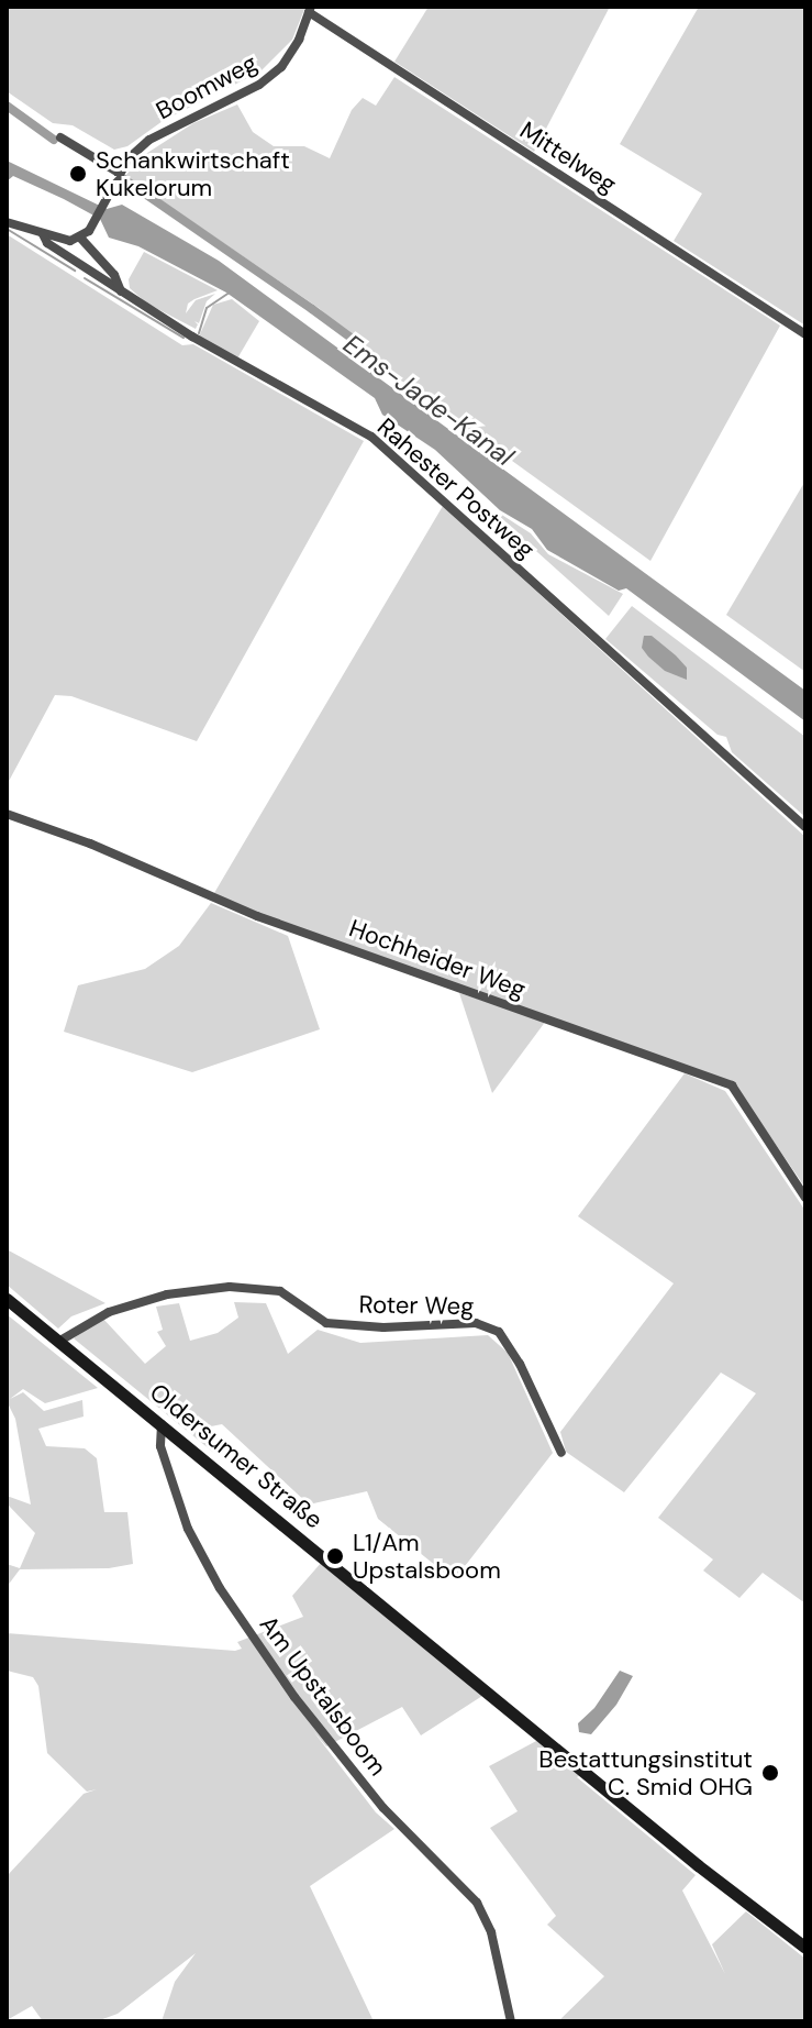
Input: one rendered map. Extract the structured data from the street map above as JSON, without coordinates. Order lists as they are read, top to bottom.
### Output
{
  "streets": {
    "main road": ["Oldersumer Straße"],
    "street": [
      "Boomweg",
      "Mittelweg",
      "Rahester Postweg",
      "Hochheider Weg",
      "Roter Weg",
      "Am Upstalsboom"
    ]
  },
  "crossings": [
    ["Boomweg", "Mittelweg"],
    ["Roter Weg", "Oldersumer Straße"],
    ["Oldersumer Straße", "Am Upstalsboom"]
  ],
  "water": ["Ems-Jade-Kanal"],
  "places": ["Schankwirtschaft Kukelorum", "L1/Am Upstalsboom", "Bestattungsinstitut C. Smid OHG"]
}
